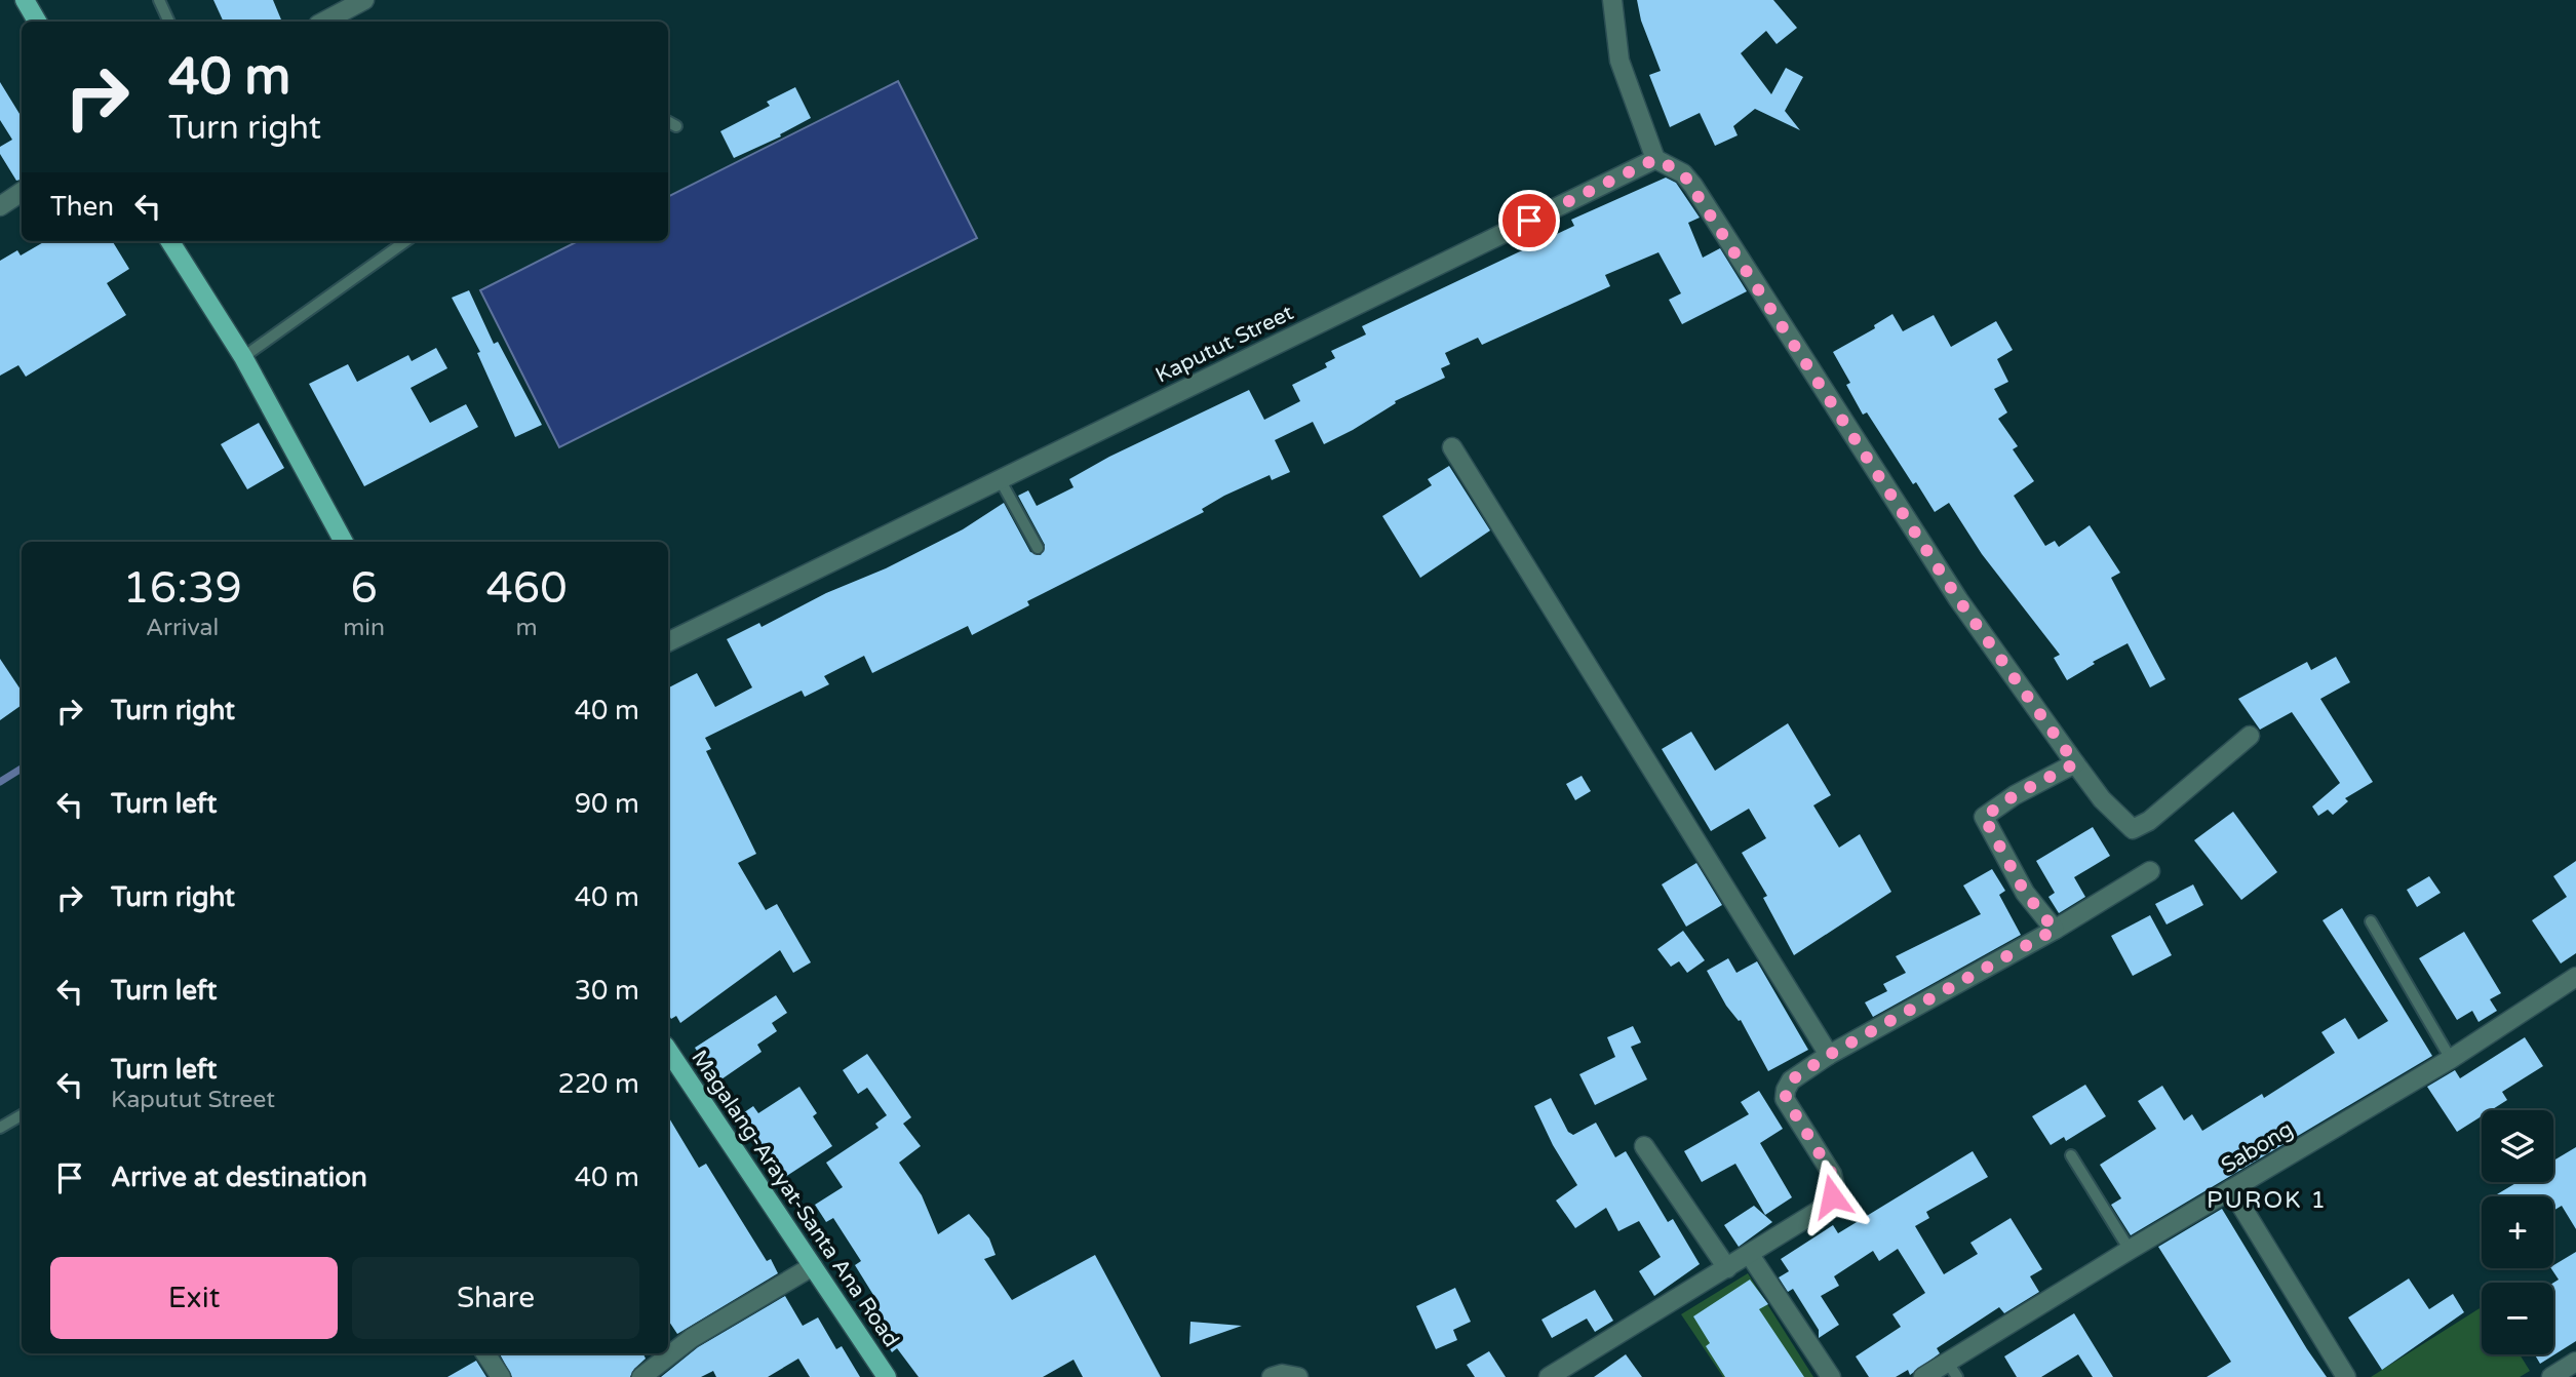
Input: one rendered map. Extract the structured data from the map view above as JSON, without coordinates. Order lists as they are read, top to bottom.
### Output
{
  "streets": {
    "main road": ["Magalang-Arayat-Santa Ana Road"],
    "street": ["Kaputut Street", "Sabong"]
  },
  "districts": ["PUROK 1"],
  "page": {
    "turn": ["40 m", "Turn right"],
    "then": "Then",
    "eta": [
      "16:39",
      "Arrival",
      "6",
      "min",
      "460",
      "m"
    ],
    "list": [
      {
        "name": "Turn right",
        "value": "40 m"
      },
      {
        "name": "Turn left",
        "value": "90 m"
      },
      {
        "name": "Turn right",
        "value": "40 m"
      },
      {
        "name": "Turn left",
        "value": "30 m"
      },
      {
        "name": "Turn left",
        "note": "Kaputut Street",
        "value": "220 m"
      },
      {
        "name": "Arrive at destination",
        "value": "40 m"
      }
    ],
    "map_buttons": ["+", "−"],
    "buttons": ["Exit", "Share"]
  }
}
